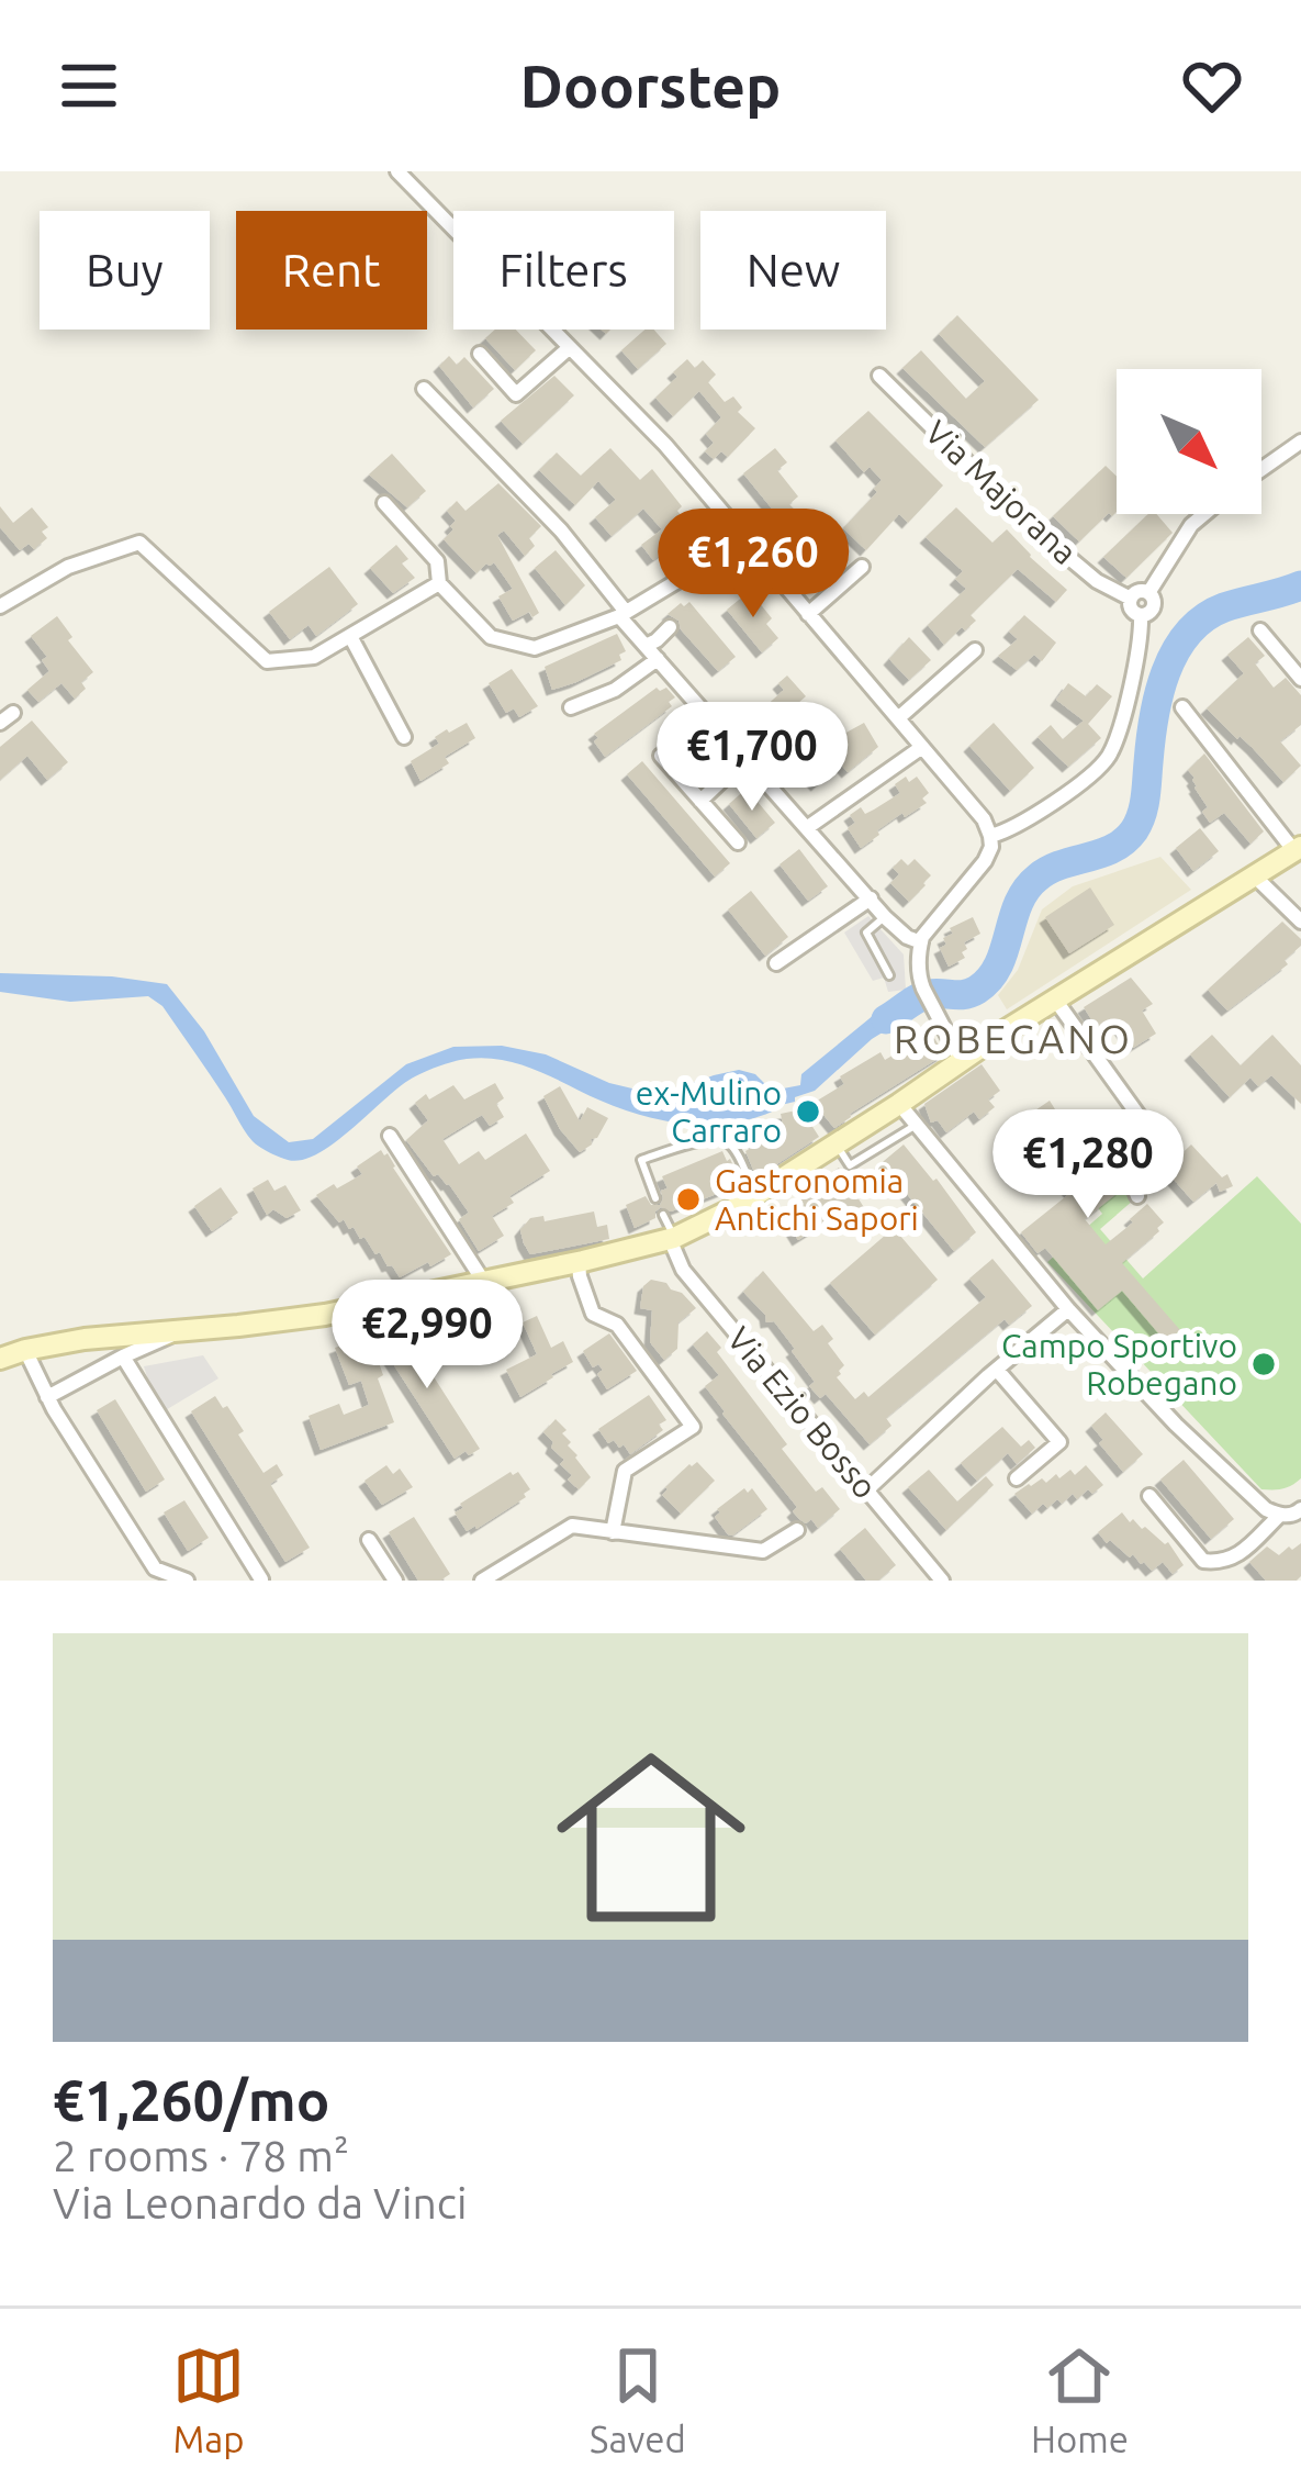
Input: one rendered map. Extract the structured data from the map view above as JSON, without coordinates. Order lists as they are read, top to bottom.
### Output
{
  "streets": {
    "street": ["Via Majorana", "Via Ezio Bosso"]
  },
  "districts": ["ROBEGANO"],
  "places": ["ex-Mulino Carraro", "Gastronomia Antichi Sapori", "Campo Sportivo Robegano"],
  "north": "bottom right",
  "page": {
    "header": "Doorstep",
    "chip": [
      "Buy",
      "Rent",
      "Filters",
      "New"
    ],
    "price": [
      "€1,260",
      "€1,700",
      "€1,280",
      "€2,990"
    ],
    "list": [
      {
        "name": "€1,260/mo",
        "note": "2 rooms · 78 m² · Via Leonardo da Vinci"
      }
    ],
    "tabs": ["Map", "Saved", "Home"]
  }
}
